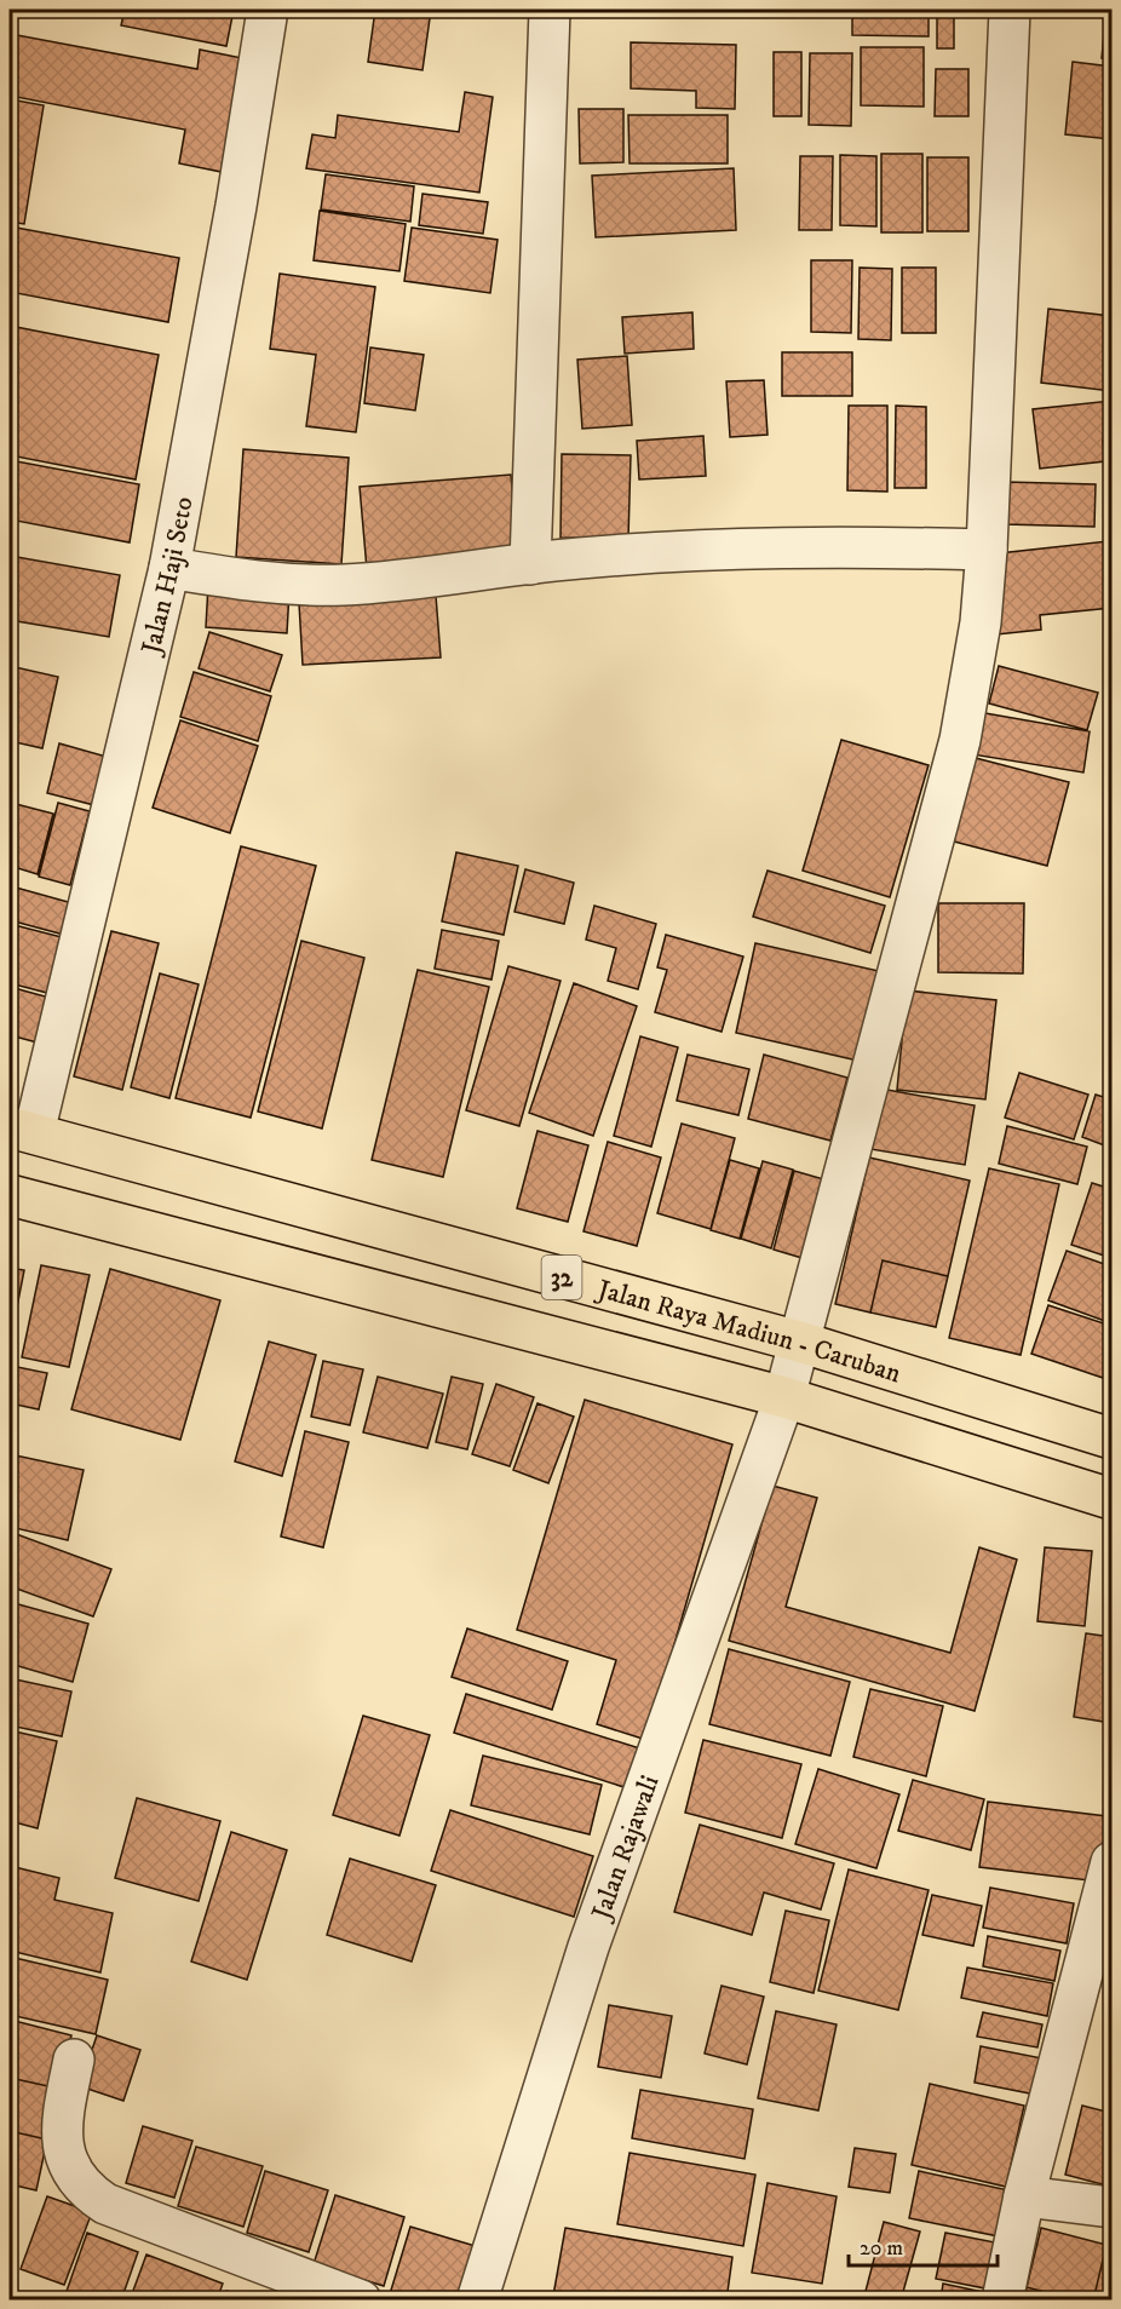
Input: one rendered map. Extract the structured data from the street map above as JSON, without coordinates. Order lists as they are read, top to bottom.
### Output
{
  "streets": {
    "highway": ["32", "Jalan Raya Madiun - Caruban"],
    "street": ["Jalan Haji Seto", "Jalan Rajawali"]
  },
  "crossings": [
    ["Jalan Haji Seto", "Jalan Raya Madiun - Caruban"],
    ["Jalan Raya Madiun - Caruban", "Jalan Rajawali"]
  ],
  "scale_bar": "20 m"
}
